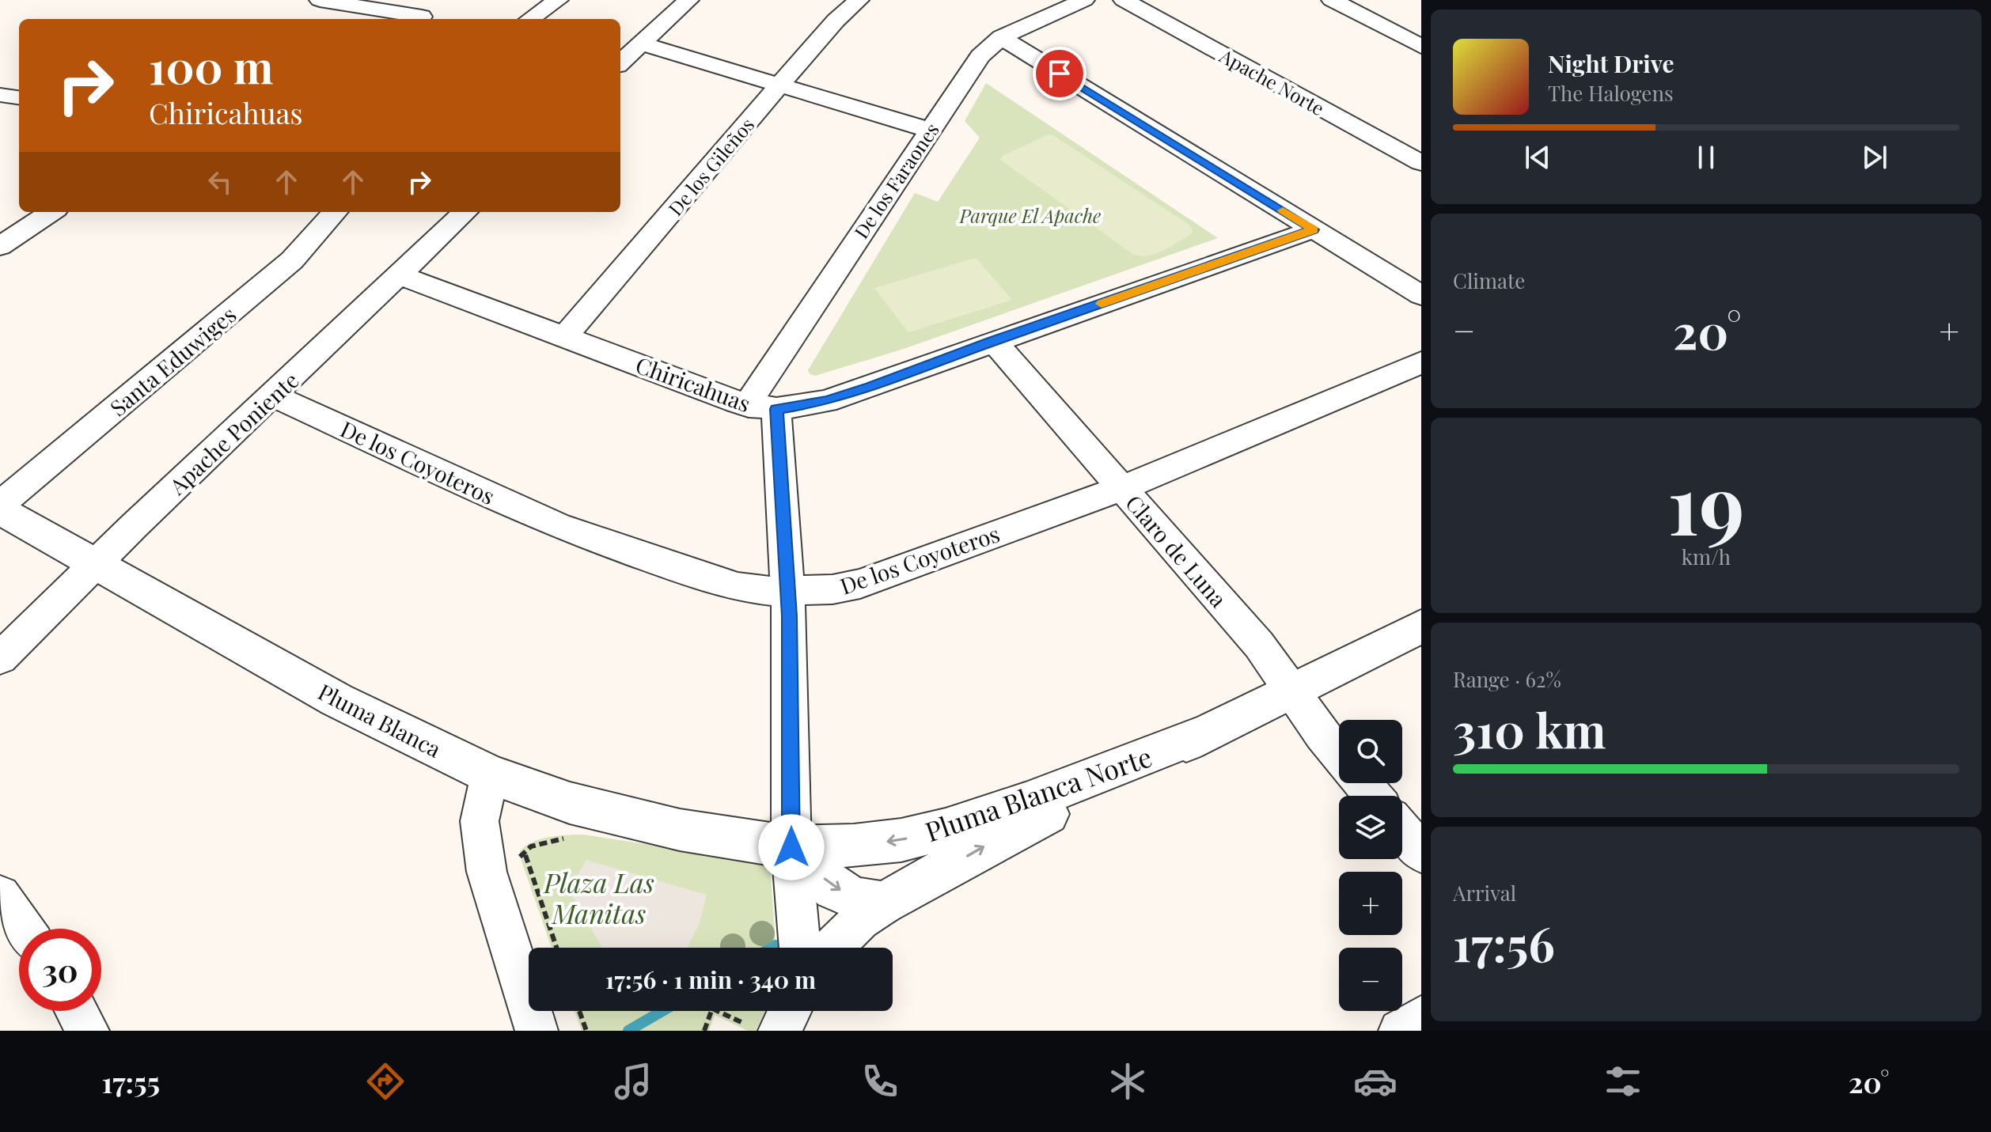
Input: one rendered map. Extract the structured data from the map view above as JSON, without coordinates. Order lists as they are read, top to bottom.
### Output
{
  "streets": {
    "street": [
      "Apache Norte",
      "De los Gileños",
      "De los Faraones",
      "Santa Eduwiges",
      "Chiricahuas",
      "Apache Poniente",
      "De los Coyoteros",
      "Claro de Luna",
      "Pluma Blanca",
      "Pluma Blanca Norte"
    ]
  },
  "crossings": [
    ["De los Gileños", "Chiricahuas"],
    ["De los Faraones", "Chiricahuas"],
    ["Chiricahuas", "Apache Poniente"],
    ["Chiricahuas", "Claro de Luna"],
    ["Apache Poniente", "De los Coyoteros"],
    ["Apache Poniente", "Pluma Blanca"],
    ["De los Coyoteros", "Claro de Luna"],
    ["Claro de Luna", "Pluma Blanca Norte"],
    ["Pluma Blanca", "Pluma Blanca Norte"]
  ],
  "parks": ["Parque El Apache", "Plaza Las Manitas"],
  "page": {
    "turn": ["100 m", "Chiricahuas"],
    "song": ["Night Drive", "The Halogens"],
    "tile": [
      "Climate",
      ["19", "km/h"],
      ["Range · 62%", "310 km"],
      ["Arrival", "17:56"]
    ],
    "heat": ["−", "20°", "+"],
    "map_buttons": ["+", "−"],
    "limit": "30",
    "trip": "17:56 · 1 min · 340 m",
    "tabs": ["17:55", "20°"]
  }
}
